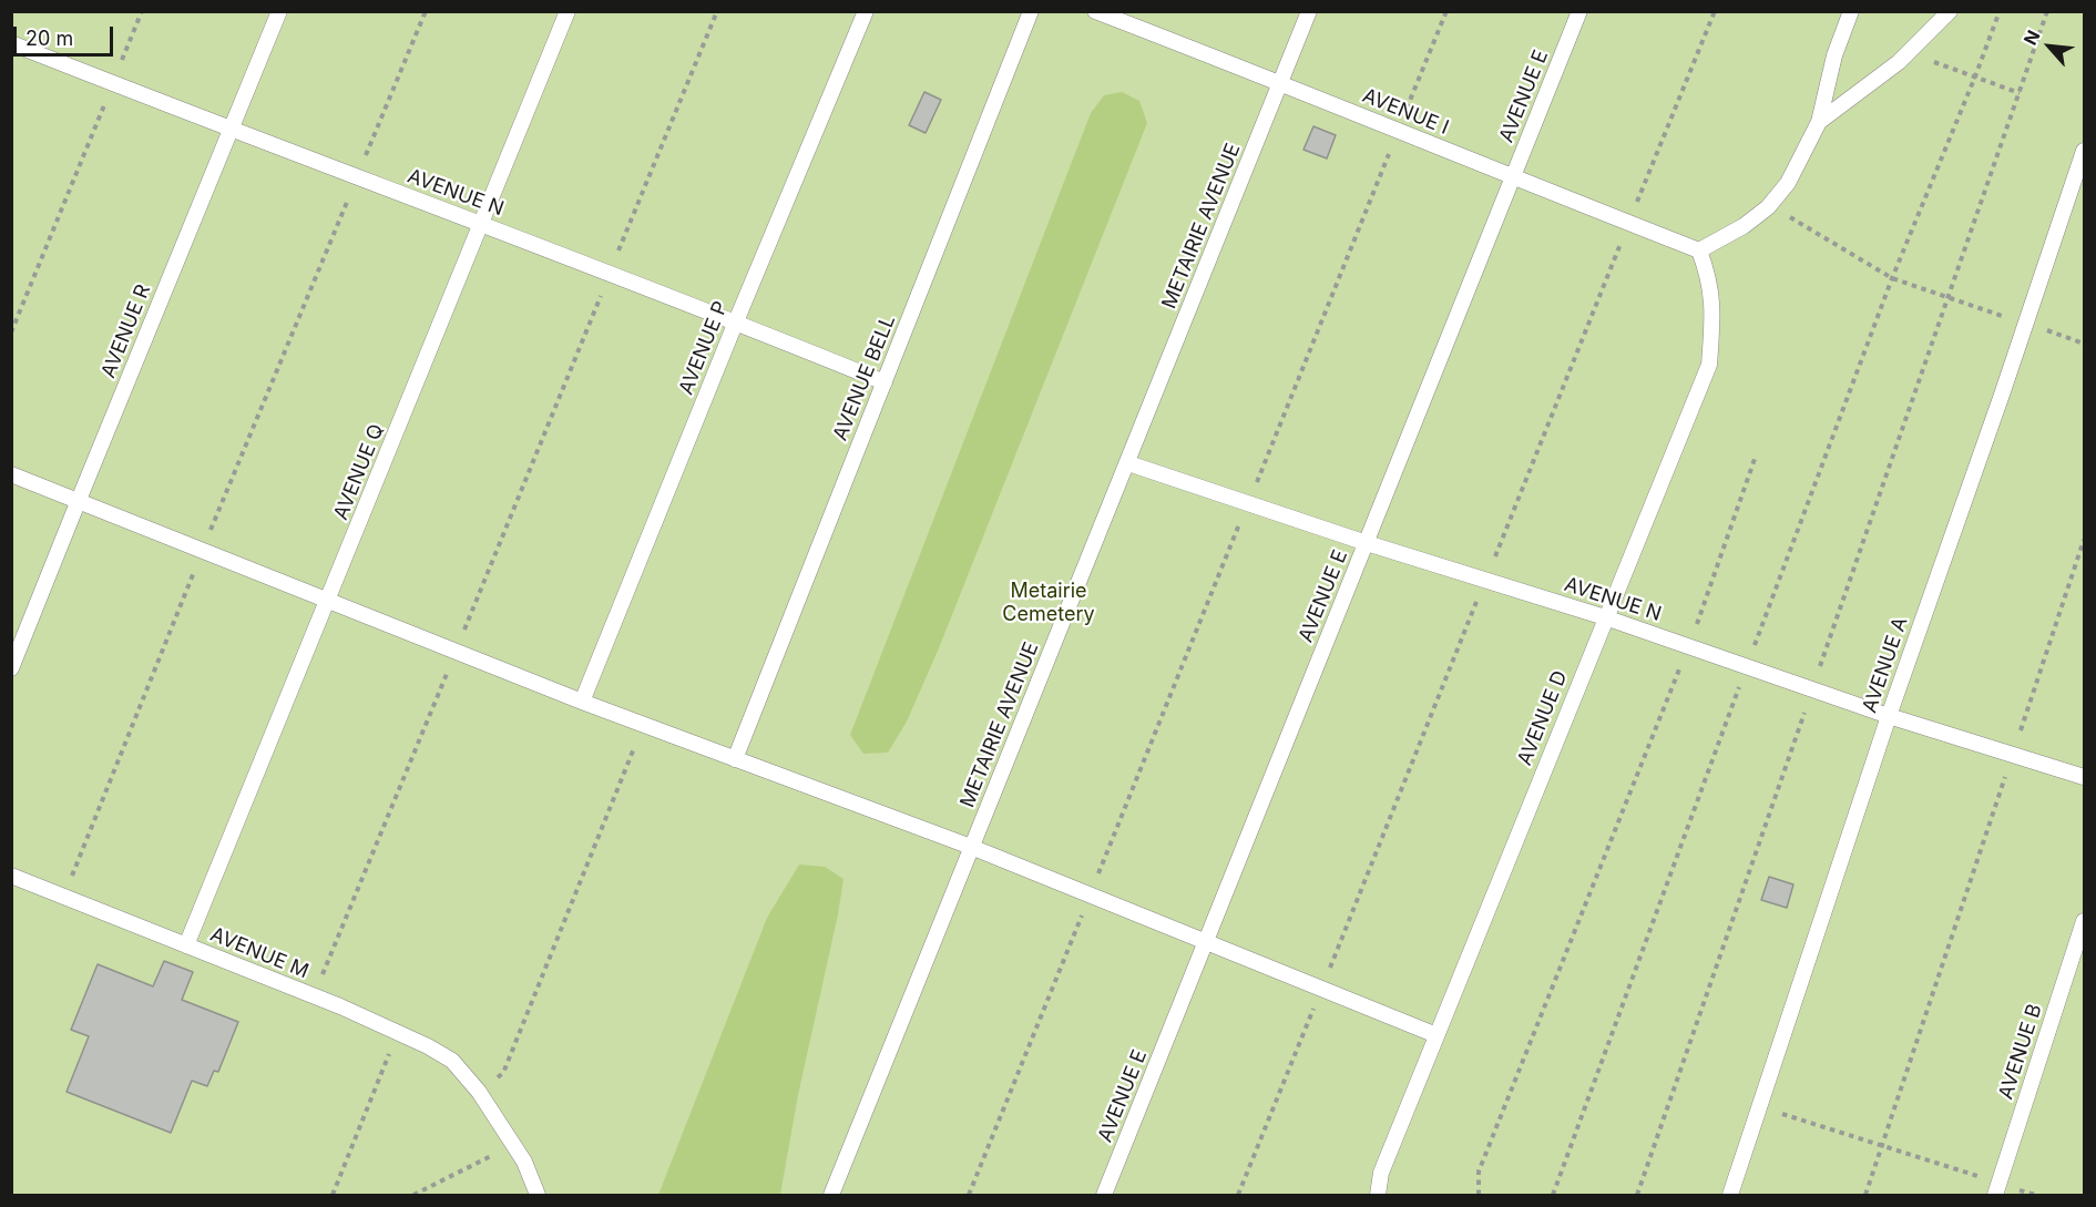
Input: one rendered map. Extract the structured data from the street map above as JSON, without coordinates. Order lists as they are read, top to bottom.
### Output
{
  "streets": {
    "lane": [
      "AVENUE E",
      "AVENUE I",
      "AVENUE N",
      "METAIRIE AVENUE",
      "AVENUE R",
      "AVENUE P",
      "AVENUE BELL",
      "AVENUE Q",
      "AVENUE A",
      "AVENUE D",
      "AVENUE M",
      "AVENUE B"
    ]
  },
  "crossings": [
    ["AVENUE E", "AVENUE I"],
    ["AVENUE E", "AVENUE N"],
    ["AVENUE I", "METAIRIE AVENUE"],
    ["AVENUE I", "AVENUE D"],
    ["AVENUE N", "METAIRIE AVENUE"],
    ["AVENUE N", "AVENUE R"],
    ["AVENUE N", "AVENUE P"],
    ["AVENUE N", "AVENUE BELL"],
    ["AVENUE N", "AVENUE Q"],
    ["AVENUE N", "AVENUE A"],
    ["AVENUE N", "AVENUE D"],
    ["AVENUE Q", "AVENUE M"]
  ],
  "parks": ["Metairie Cemetery"],
  "scale_bar": "20 m",
  "north": "top left"
}
